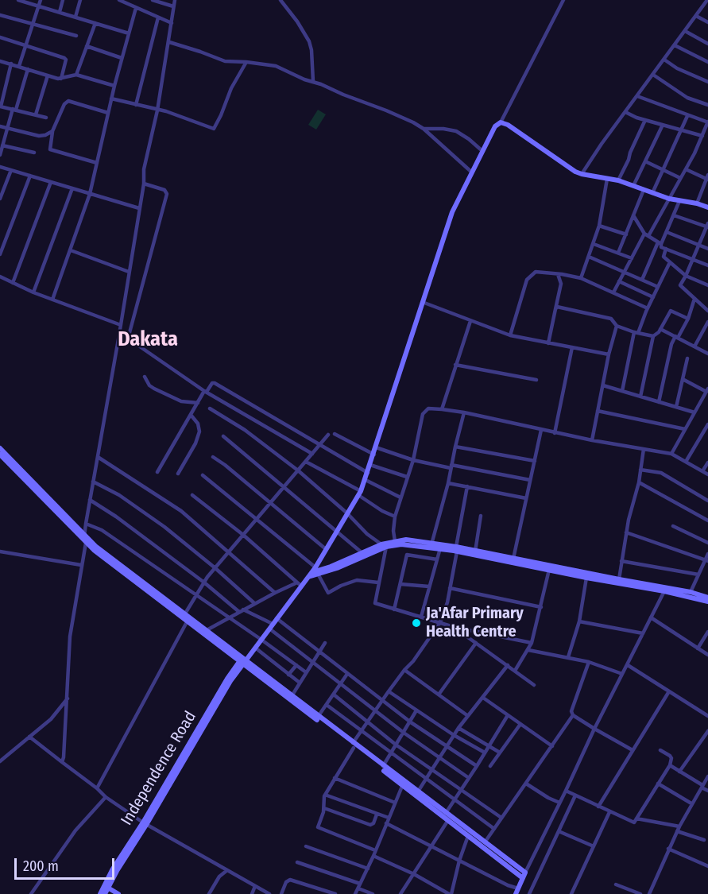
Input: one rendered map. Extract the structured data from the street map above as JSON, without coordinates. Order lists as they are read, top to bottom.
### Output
{
  "streets": {
    "street": ["Independence Road"]
  },
  "districts": ["Dakata"],
  "places": ["Ja'Afar Primary Health Centre"],
  "scale_bar": "200 m"
}
